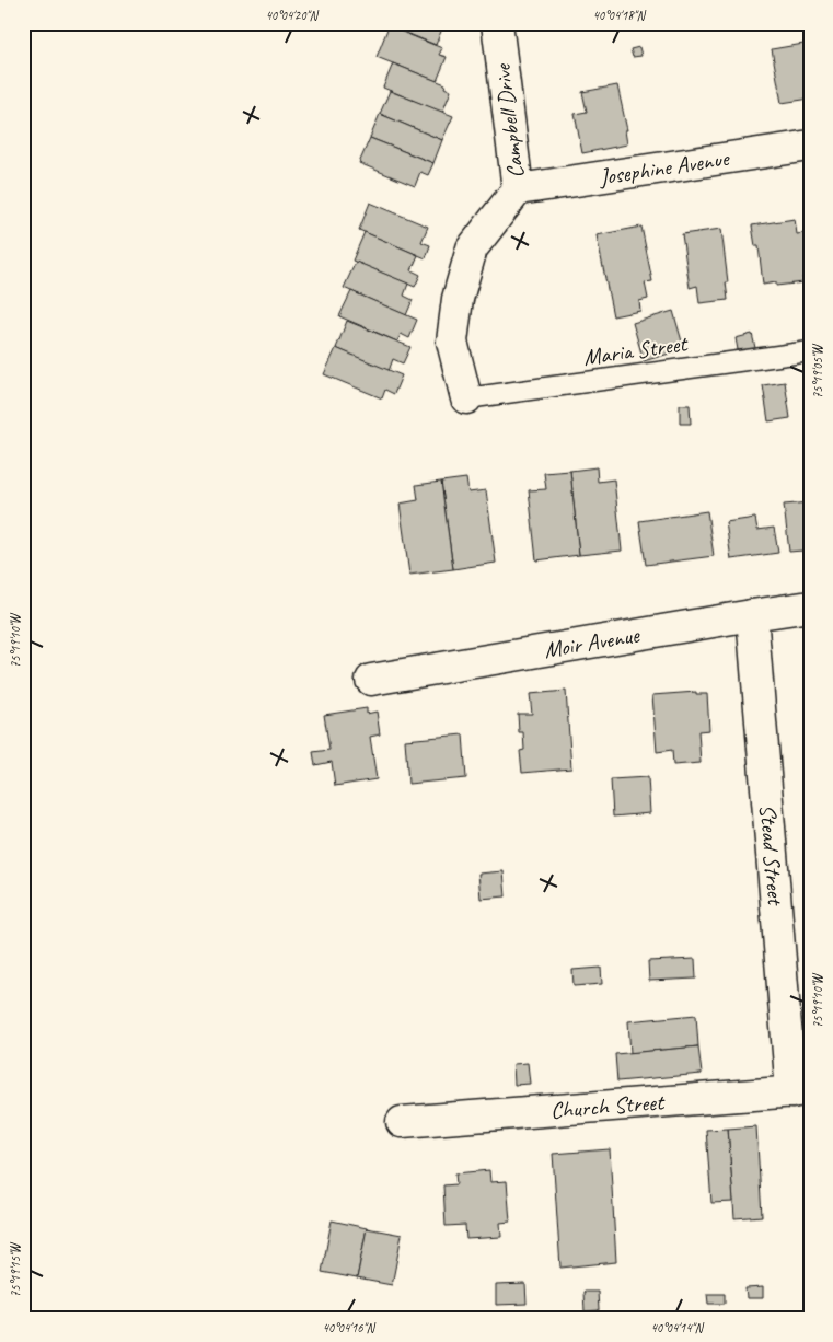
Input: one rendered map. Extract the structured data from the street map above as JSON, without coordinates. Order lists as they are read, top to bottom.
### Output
{
  "streets": {
    "street": [
      "Campbell Drive",
      "Josephine Avenue",
      "Moir Avenue",
      "Stead Street",
      "Church Street"
    ],
    "lane": ["Maria Street"]
  },
  "crossings": [
    ["Campbell Drive", "Josephine Avenue"],
    ["Campbell Drive", "Maria Street"],
    ["Moir Avenue", "Stead Street"],
    ["Stead Street", "Church Street"]
  ],
  "coordinates": [
    "40°04'20\"N",
    "40°04'18\"N",
    "75°19'05\"W",
    "75°19'10\"W",
    "75°19'15\"W",
    "40°04'16\"N",
    "40°04'14\"N"
  ]
}
